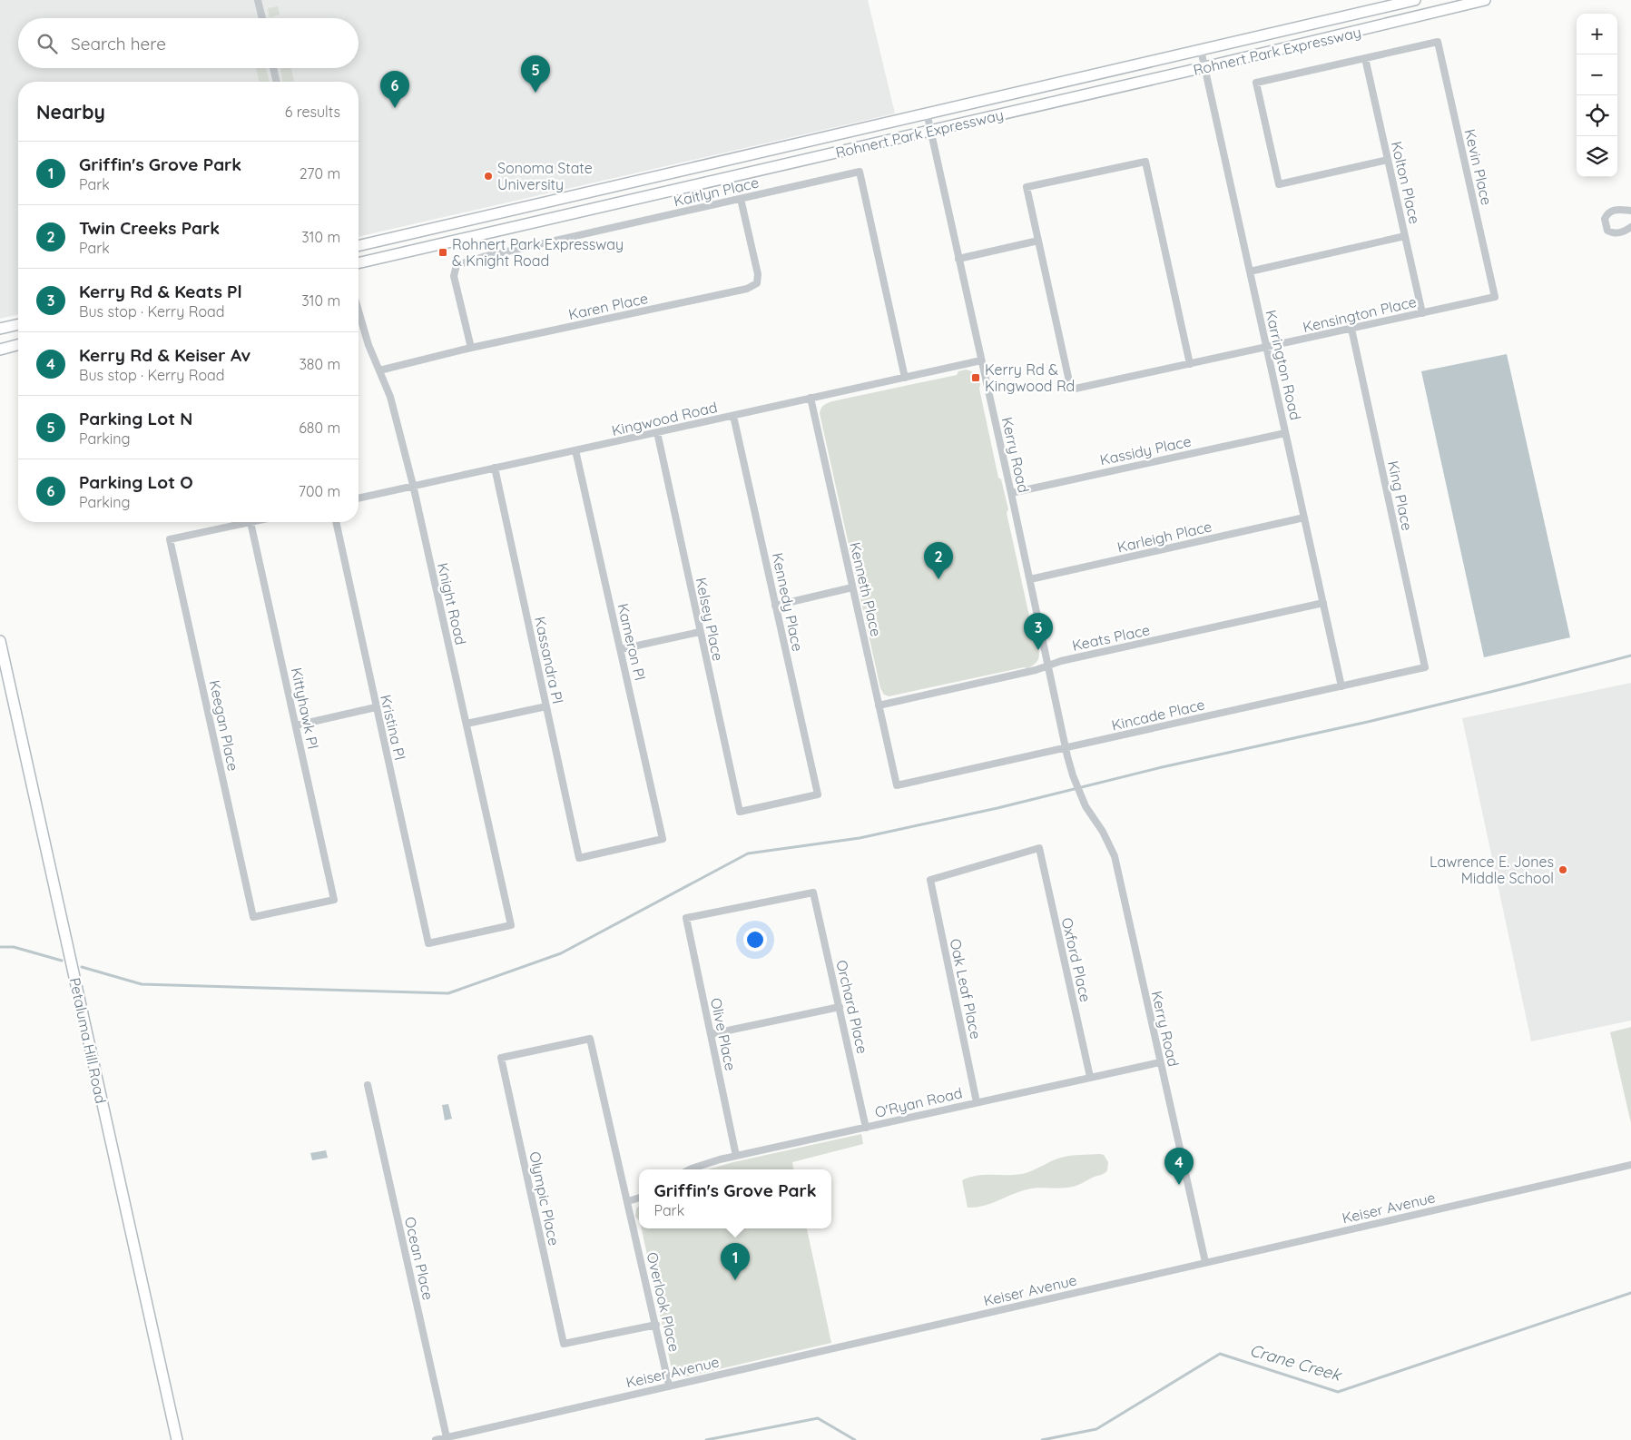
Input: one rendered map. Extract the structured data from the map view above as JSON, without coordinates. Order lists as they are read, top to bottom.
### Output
{
  "streets": {
    "main road": ["Rohnert Park Expressway", "Petaluma Hill Road"],
    "street": [
      "Kevin Place",
      "Kolton Place",
      "Kaitlyn Place",
      "Karen Place",
      "Kensington Place",
      "Karrington Road",
      "Kingwood Road",
      "Kassidy Place",
      "Kerry Road",
      "King Place",
      "Karleigh Place",
      "Kenneth Place",
      "Kennedy Place",
      "Knight Road",
      "Kelsey Place",
      "Keats Place",
      "Kameron Pl",
      "Kassandra Pl",
      "Kittyhawk Pl",
      "Kincade Place",
      "Keegan Place",
      "Kristina Pl",
      "Oxford Place",
      "Oak Leaf Place",
      "Orchard Place",
      "Olive Place",
      "O'Ryan Road",
      "Olympic Place",
      "Keiser Avenue",
      "Ocean Place",
      "Overlook Place"
    ]
  },
  "crossings": [
    ["Rohnert Park Expressway", "Karrington Road"],
    ["Rohnert Park Expressway", "Kerry Road"],
    ["Kevin Place", "Kolton Place"],
    ["Kevin Place", "Kensington Place"],
    ["Kolton Place", "Kensington Place"],
    ["Kaitlyn Place", "Karen Place"],
    ["Kaitlyn Place", "Kingwood Road"],
    ["Karen Place", "Knight Road"],
    ["Kensington Place", "Karrington Road"],
    ["Kensington Place", "King Place"],
    ["Karrington Road", "Kassidy Place"],
    ["Karrington Road", "Karleigh Place"],
    ["Karrington Road", "Keats Place"],
    ["Karrington Road", "Kincade Place"],
    ["Kingwood Road", "Kerry Road"],
    ["Kingwood Road", "Kenneth Place"],
    ["Kingwood Road", "Kennedy Place"],
    ["Kingwood Road", "Knight Road"],
    ["Kingwood Road", "Kelsey Place"],
    ["Kingwood Road", "Kameron Pl"],
    ["Kingwood Road", "Kassandra Pl"],
    ["Kassidy Place", "Kerry Road"],
    ["Kerry Road", "Karleigh Place"],
    ["Kerry Road", "Keats Place"],
    ["Kerry Road", "Kincade Place"],
    ["Kerry Road", "O'Ryan Road"],
    ["Kerry Road", "Keiser Avenue"],
    ["King Place", "Kincade Place"],
    ["Kenneth Place", "Keats Place"],
    ["Kenneth Place", "Kincade Place"],
    ["Kennedy Place", "Kelsey Place"],
    ["Knight Road", "Kristina Pl"],
    ["Kameron Pl", "Kassandra Pl"],
    ["Kittyhawk Pl", "Keegan Place"],
    ["Oxford Place", "Oak Leaf Place"],
    ["Oxford Place", "O'Ryan Road"],
    ["Oak Leaf Place", "O'Ryan Road"],
    ["Orchard Place", "Olive Place"],
    ["Orchard Place", "O'Ryan Road"],
    ["Olive Place", "O'Ryan Road"],
    ["Olympic Place", "Overlook Place"],
    ["Keiser Avenue", "Ocean Place"],
    ["Keiser Avenue", "Overlook Place"]
  ],
  "water": ["Crane Creek"],
  "places": {
    "other": ["Sonoma State University", "Lawrence E. Jones Middle School"],
    "transit": ["Rohnert Park Expressway & Knight Road", "Kerry Rd & Kingwood Rd"]
  },
  "page": {
    "map_buttons": ["+", "−"],
    "search": "Search here",
    "pins": [
      "5",
      "6",
      "2",
      "3",
      "4",
      "1"
    ],
    "heading": ["Nearby", "6 results"],
    "list": [
      {
        "mark": "1",
        "name": "Griffin's Grove Park",
        "note": "Park",
        "value": "270 m"
      },
      {
        "mark": "2",
        "name": "Twin Creeks Park",
        "note": "Park",
        "value": "310 m"
      },
      {
        "mark": "3",
        "name": "Kerry Rd & Keats Pl",
        "note": "Bus stop · Kerry Road",
        "value": "310 m"
      },
      {
        "mark": "4",
        "name": "Kerry Rd & Keiser Av",
        "note": "Bus stop · Kerry Road",
        "value": "380 m"
      },
      {
        "mark": "5",
        "name": "Parking Lot N",
        "note": "Parking",
        "value": "680 m"
      },
      {
        "mark": "6",
        "name": "Parking Lot O",
        "note": "Parking",
        "value": "700 m"
      }
    ],
    "popup": ["Griffin's Grove Park", "Park"]
  }
}
